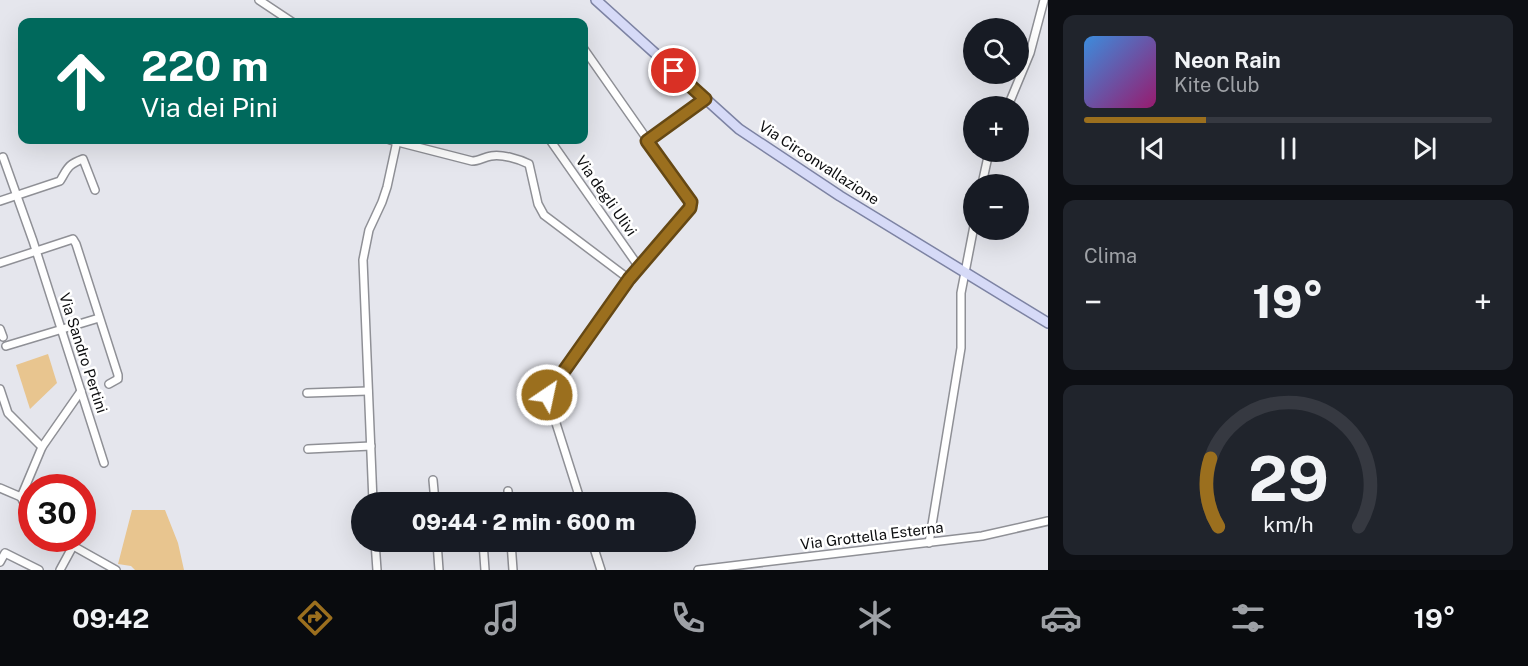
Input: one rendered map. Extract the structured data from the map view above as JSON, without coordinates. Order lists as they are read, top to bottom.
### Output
{
  "streets": {
    "main road": ["Via Circonvallazione"],
    "street": ["Via degli Ulivi", "Via Sandro Pertini", "Via Grottella Esterna"]
  },
  "page": {
    "map_buttons": ["+", "−"],
    "turn": ["220 m", "Via dei Pini"],
    "song": ["Neon Rain", "Kite Club"],
    "tile": "Clima",
    "heat": ["−", "19°", "+"],
    "limit": "30",
    "trip": "09:44 · 2 min · 600 m",
    "tabs": ["09:42", "19°"],
    "gauge": ["29", "km/h"]
  }
}
